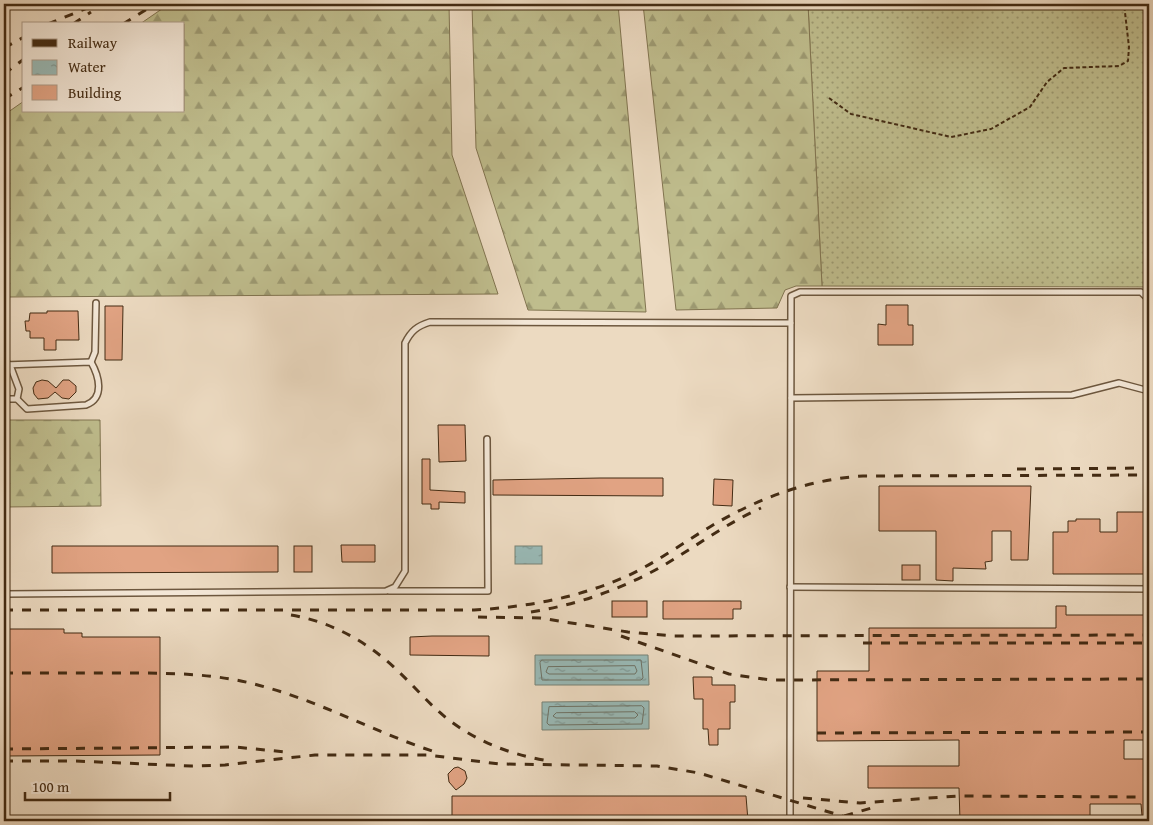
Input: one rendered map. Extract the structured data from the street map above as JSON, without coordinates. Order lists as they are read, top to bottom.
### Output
{
  "legend": ["Railway", "Water", "Building"],
  "scale_bar": "100 m"
}
